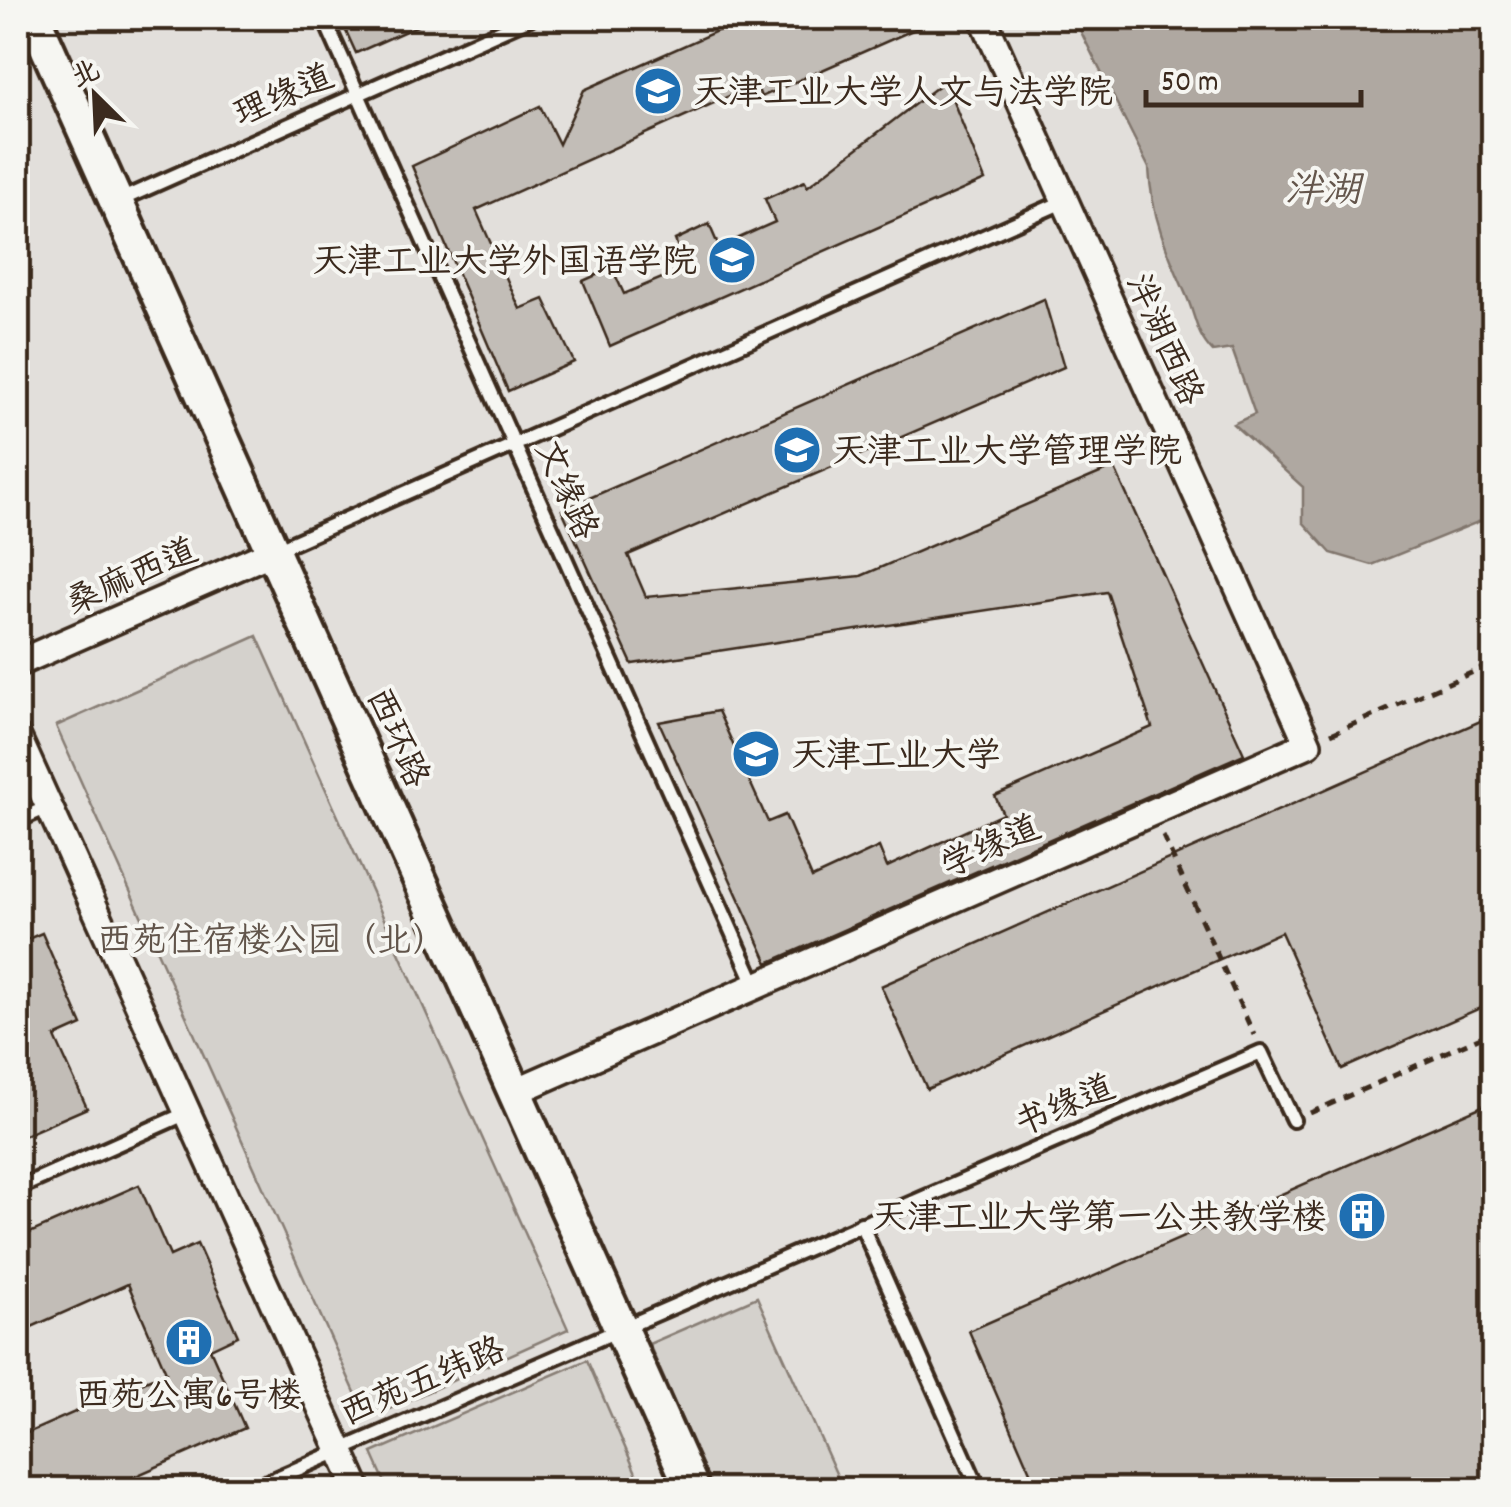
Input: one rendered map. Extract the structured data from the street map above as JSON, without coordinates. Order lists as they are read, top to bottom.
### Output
{
  "streets": {
    "street": [
      "泮湖西路",
      "桑麻西道",
      "西环路",
      "学缘道"
    ],
    "lane": [
      "理缘道",
      "文缘路",
      "书缘道",
      "西苑五纬路"
    ]
  },
  "crossings": [
    ["理缘道", "文缘路"],
    ["理缘道", "西环路"],
    ["泮湖西路", "学缘道"],
    ["文缘路", "学缘道"],
    ["桑麻西道", "西环路"],
    ["西环路", "学缘道"],
    ["西环路", "书缘道"],
    ["西环路", "西苑五纬路"],
    ["书缘道", "西苑五纬路"]
  ],
  "water": ["泮湖"],
  "parks": ["西苑住宿楼公园（北）"],
  "places": {
    "school or university": [
      "天津工业大学人文与法学院",
      "天津工业大学外国语学院",
      "天津工业大学管理学院",
      "天津工业大学"
    ],
    "building": ["天津工业大学第一公共教学楼", "西苑公寓6号楼"]
  },
  "scale_bar": "50 m",
  "north": "top left"
}
